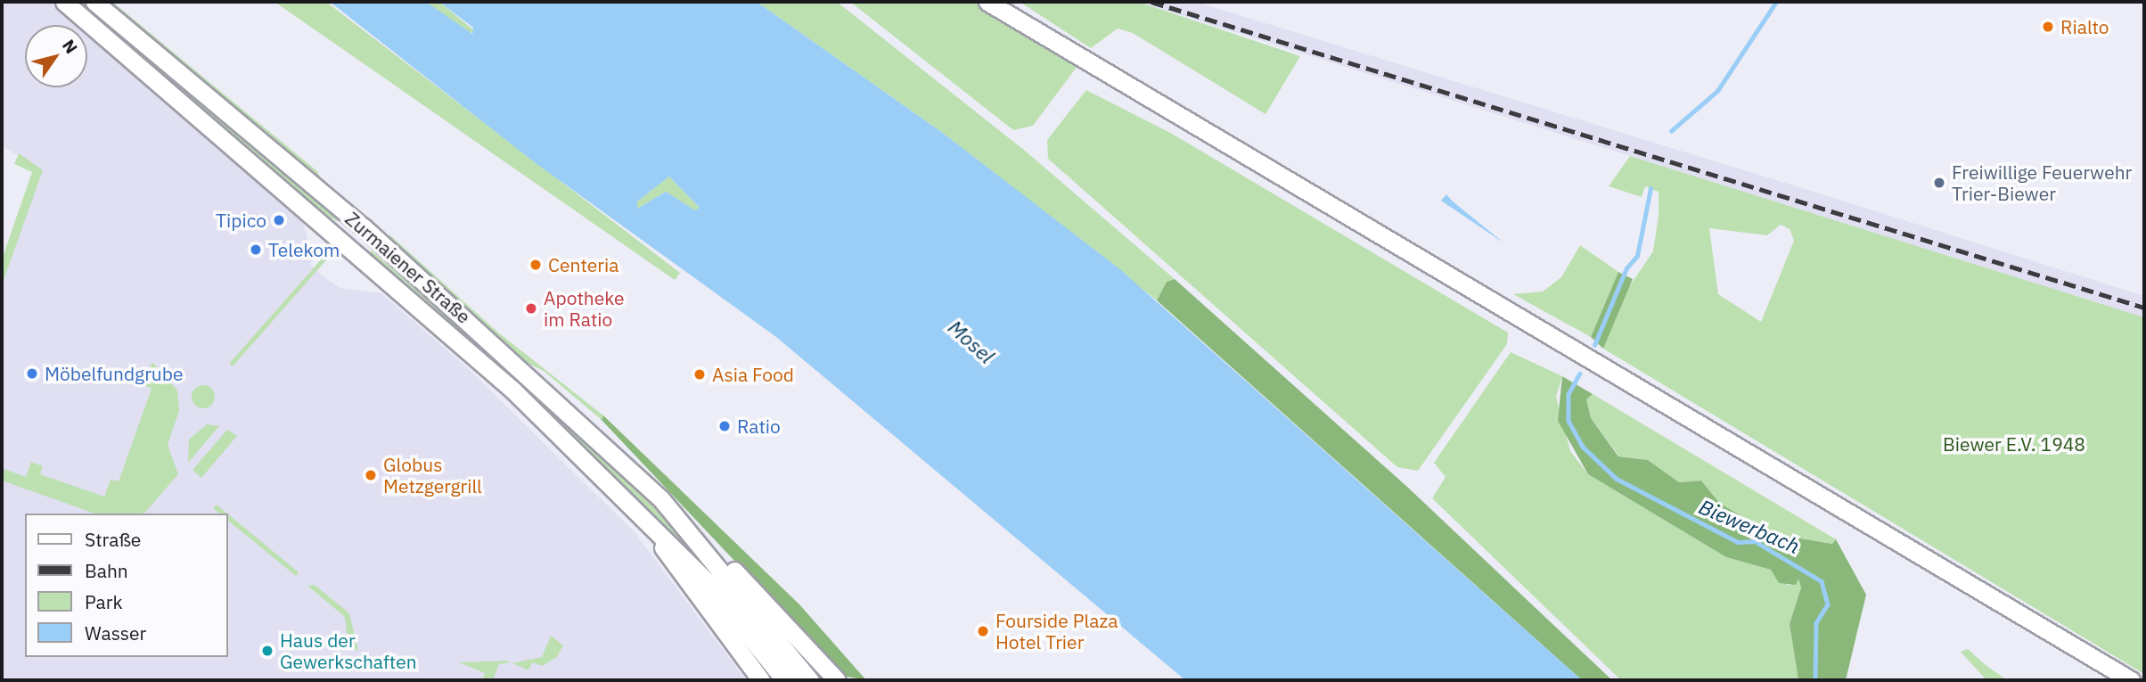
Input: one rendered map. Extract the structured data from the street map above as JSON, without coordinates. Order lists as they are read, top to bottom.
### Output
{
  "streets": {
    "main road": ["Zurmaiener Straße"]
  },
  "water": ["Mosel", "Biewerbach"],
  "parks": ["Biewer E.V. 1948"],
  "places": [
    "Rialto",
    "Freiwillige Feuerwehr Trier-Biewer",
    "Tipico",
    "Telekom",
    "Centeria",
    "Apotheke im Ratio",
    "Möbelfundgrube",
    "Asia Food",
    "Ratio",
    "Globus Metzgergrill",
    "Fourside Plaza Hotel Trier",
    "Haus der Gewerkschaften"
  ],
  "legend": [
    "Straße",
    "Bahn",
    "Park",
    "Wasser"
  ],
  "north": "top right"
}
